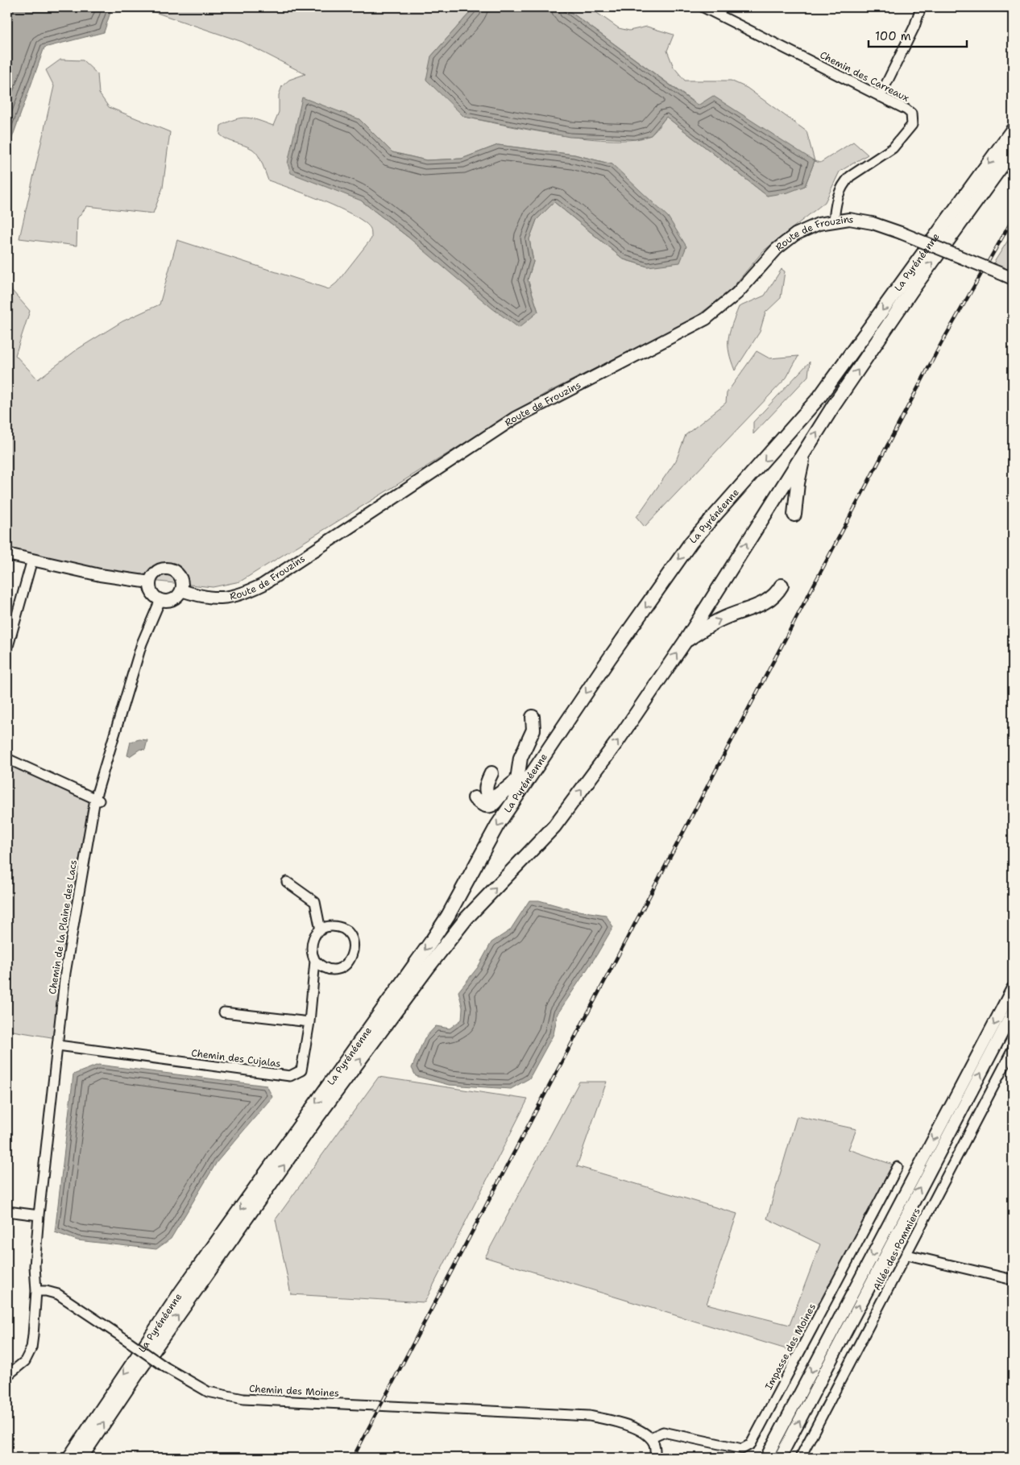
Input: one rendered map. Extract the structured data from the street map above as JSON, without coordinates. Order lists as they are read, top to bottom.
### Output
{
  "streets": {
    "highway": ["La Pyrénéenne"],
    "main road": ["Route de Frouzins"],
    "street": [
      "Chemin des Carreaux",
      "Chemin de la Plaine des Lacs",
      "Chemin des Cujalas",
      "Allée des Pommiers",
      "Impasse des Moines",
      "Chemin des Moines"
    ]
  },
  "crossings": [
    ["Chemin des Carreaux", "Route de Frouzins"],
    ["Route de Frouzins", "Chemin de la Plaine des Lacs"],
    ["Chemin de la Plaine des Lacs", "Chemin des Cujalas"],
    ["Chemin de la Plaine des Lacs", "Chemin des Moines"],
    ["Impasse des Moines", "Chemin des Moines"]
  ],
  "scale_bar": "100 m"
}
